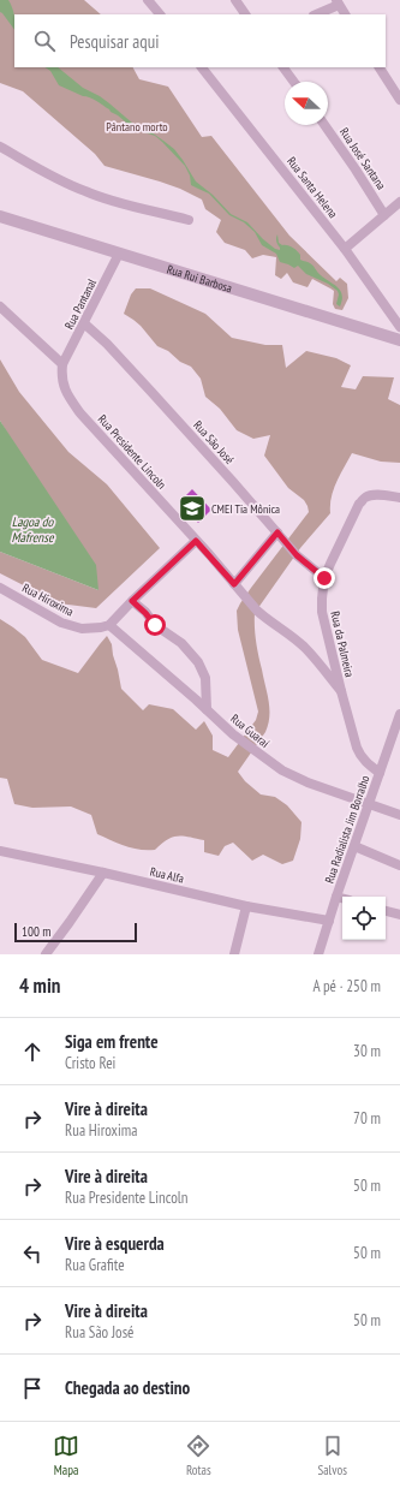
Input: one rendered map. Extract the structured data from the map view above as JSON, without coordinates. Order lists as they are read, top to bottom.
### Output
{
  "streets": {
    "street": [
      "Rua José Santana",
      "Rua Santa Helena",
      "Rua Rui Barbosa",
      "Rua Pantanal",
      "Rua São José",
      "Rua Presidente Lincoln",
      "Rua Hiroxima",
      "Rua da Palmeira",
      "Rua Guaraí",
      "Rua Radialista Jim Borralho",
      "Rua Alfa"
    ]
  },
  "crossings": [
    ["Rua Rui Barbosa", "Rua Pantanal"],
    ["Rua Pantanal", "Rua São José"],
    ["Rua Pantanal", "Rua Presidente Lincoln"],
    ["Rua São José", "Rua da Palmeira"],
    ["Rua Presidente Lincoln", "Rua da Palmeira"],
    ["Rua Hiroxima", "Rua Guaraí"],
    ["Rua da Palmeira", "Rua Radialista Jim Borralho"],
    ["Rua Guaraí", "Rua Radialista Jim Borralho"],
    ["Rua Radialista Jim Borralho", "Rua Alfa"]
  ],
  "water": ["Lagoa do Mafrense"],
  "parks": ["Pântano morto"],
  "places": {
    "school or university": ["CMEI Tia Mônica"]
  },
  "scale_bar": "100 m",
  "north": "left",
  "page": {
    "search": "Pesquisar aqui",
    "scale": "100 m",
    "heading": ["4 min", "A pé · 250 m"],
    "list": [
      ["Siga em frente", "Cristo Rei", "30 m"],
      ["Vire à direita", "Rua Hiroxima", "70 m"],
      ["Vire à direita", "Rua Presidente Lincoln", "50 m"],
      ["Vire à esquerda", "Rua Grafite", "50 m"],
      ["Vire à direita", "Rua São José", "50 m"],
      "Chegada ao destino"
    ],
    "nav": ["Mapa", "Rotas", "Salvos"]
  }
}
